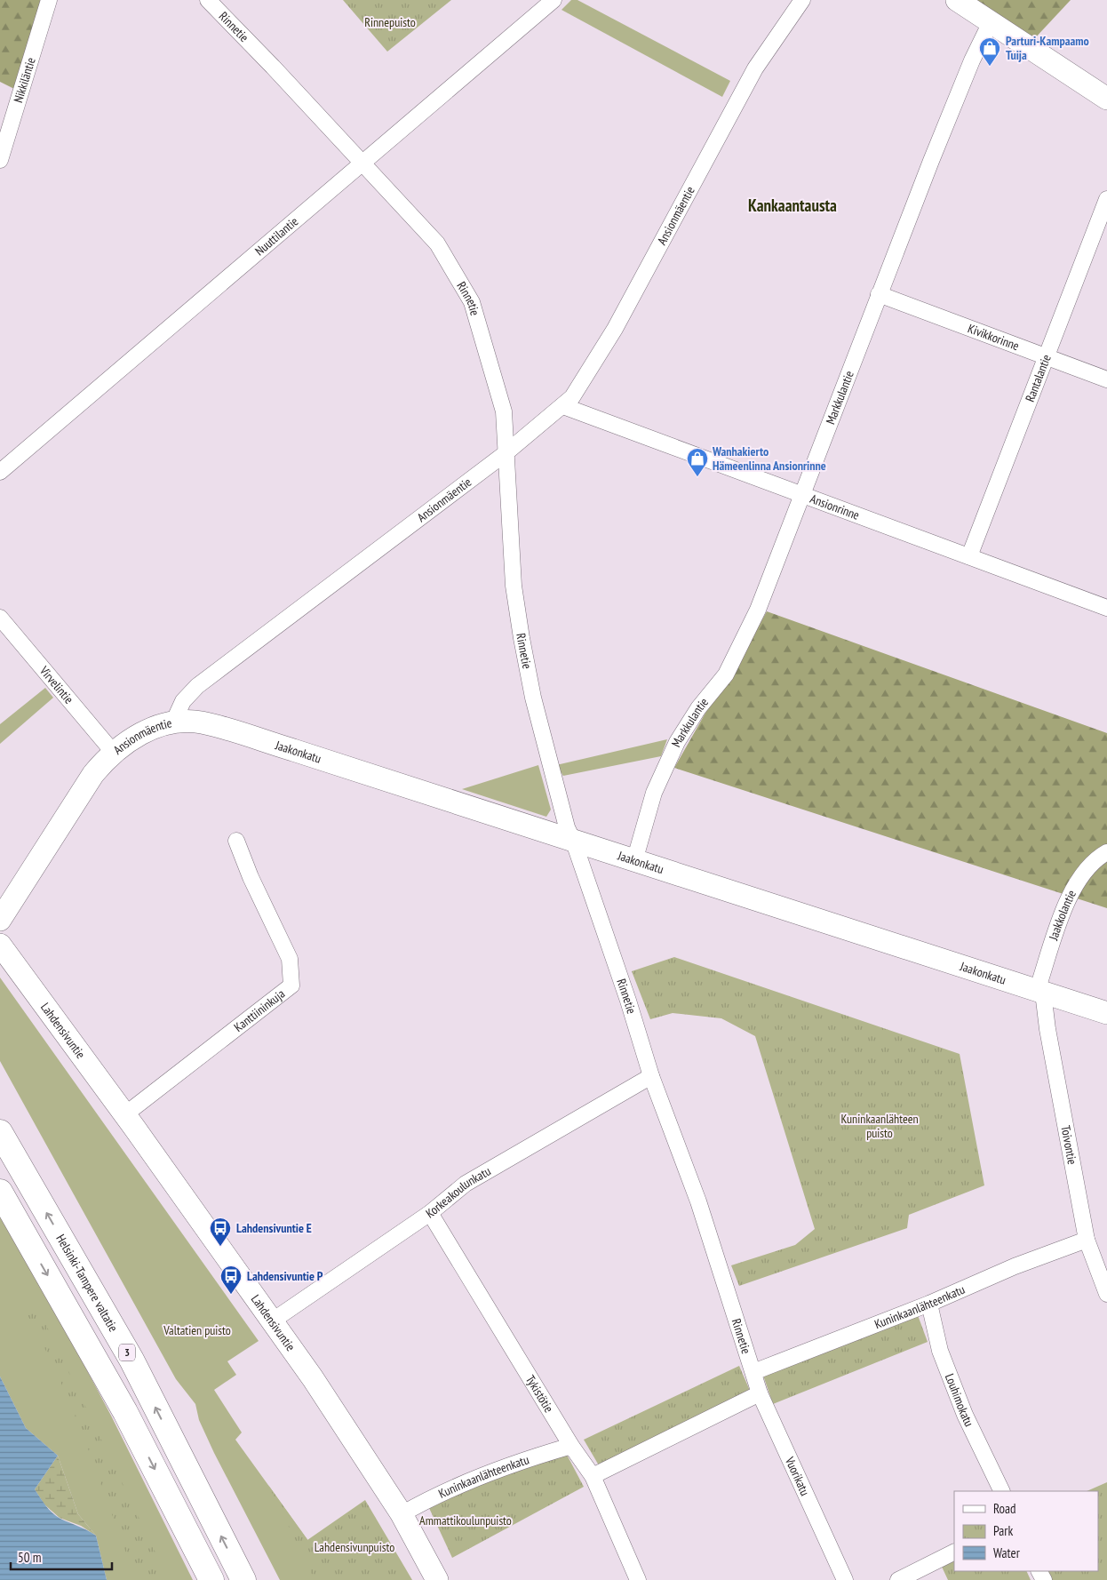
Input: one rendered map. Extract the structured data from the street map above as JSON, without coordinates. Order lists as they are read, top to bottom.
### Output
{
  "streets": {
    "highway": ["Helsinki-Tampere valtatie", "3"],
    "street": [
      "Rinnetie",
      "Nikkiläntie",
      "Ansionmäentie",
      "Nuuttilantie",
      "Kivikkorinne",
      "Rantalantie",
      "Markkulantie",
      "Ansionrinne",
      "Virvelintie",
      "Jaakonkatu",
      "Jaakkolantie",
      "Kanttiininkuja",
      "Lahdensivuntie",
      "Toivontie",
      "Korkeakoulunkatu",
      "Kuninkaanlähteenkatu",
      "Tykistötie",
      "Louhimokatu",
      "Vuorikatu"
    ]
  },
  "crossings": [
    ["Rinnetie", "Ansionmäentie"],
    ["Rinnetie", "Nuuttilantie"],
    ["Rinnetie", "Jaakonkatu"],
    ["Rinnetie", "Korkeakoulunkatu"],
    ["Rinnetie", "Kuninkaanlähteenkatu"],
    ["Rinnetie", "Vuorikatu"],
    ["Ansionmäentie", "Ansionrinne"],
    ["Ansionmäentie", "Virvelintie"],
    ["Ansionmäentie", "Jaakonkatu"],
    ["Kivikkorinne", "Rantalantie"],
    ["Kivikkorinne", "Markkulantie"],
    ["Rantalantie", "Ansionrinne"],
    ["Markkulantie", "Ansionrinne"],
    ["Markkulantie", "Jaakonkatu"],
    ["Jaakonkatu", "Jaakkolantie"],
    ["Jaakonkatu", "Toivontie"],
    ["Jaakkolantie", "Toivontie"],
    ["Kanttiininkuja", "Lahdensivuntie"],
    ["Lahdensivuntie", "Korkeakoulunkatu"],
    ["Lahdensivuntie", "Kuninkaanlähteenkatu"],
    ["Toivontie", "Kuninkaanlähteenkatu"],
    ["Korkeakoulunkatu", "Tykistötie"],
    ["Kuninkaanlähteenkatu", "Tykistötie"],
    ["Kuninkaanlähteenkatu", "Louhimokatu"],
    ["Kuninkaanlähteenkatu", "Vuorikatu"]
  ],
  "districts": ["Kankaantausta"],
  "parks": [
    "Rinnepuisto",
    "Kuninkaanlähteen puisto",
    "Valtatien puisto",
    "Ammattikoulunpuisto",
    "Lahdensivunpuisto"
  ],
  "places": {
    "shop": ["Parturi-Kampaamo Tuija", "Wanhakierto Hämeenlinna Ansionrinne"],
    "bus stop": ["Lahdensivuntie E", "Lahdensivuntie P"]
  },
  "legend": ["Road", "Park", "Water"],
  "scale_bar": "50 m"
}
